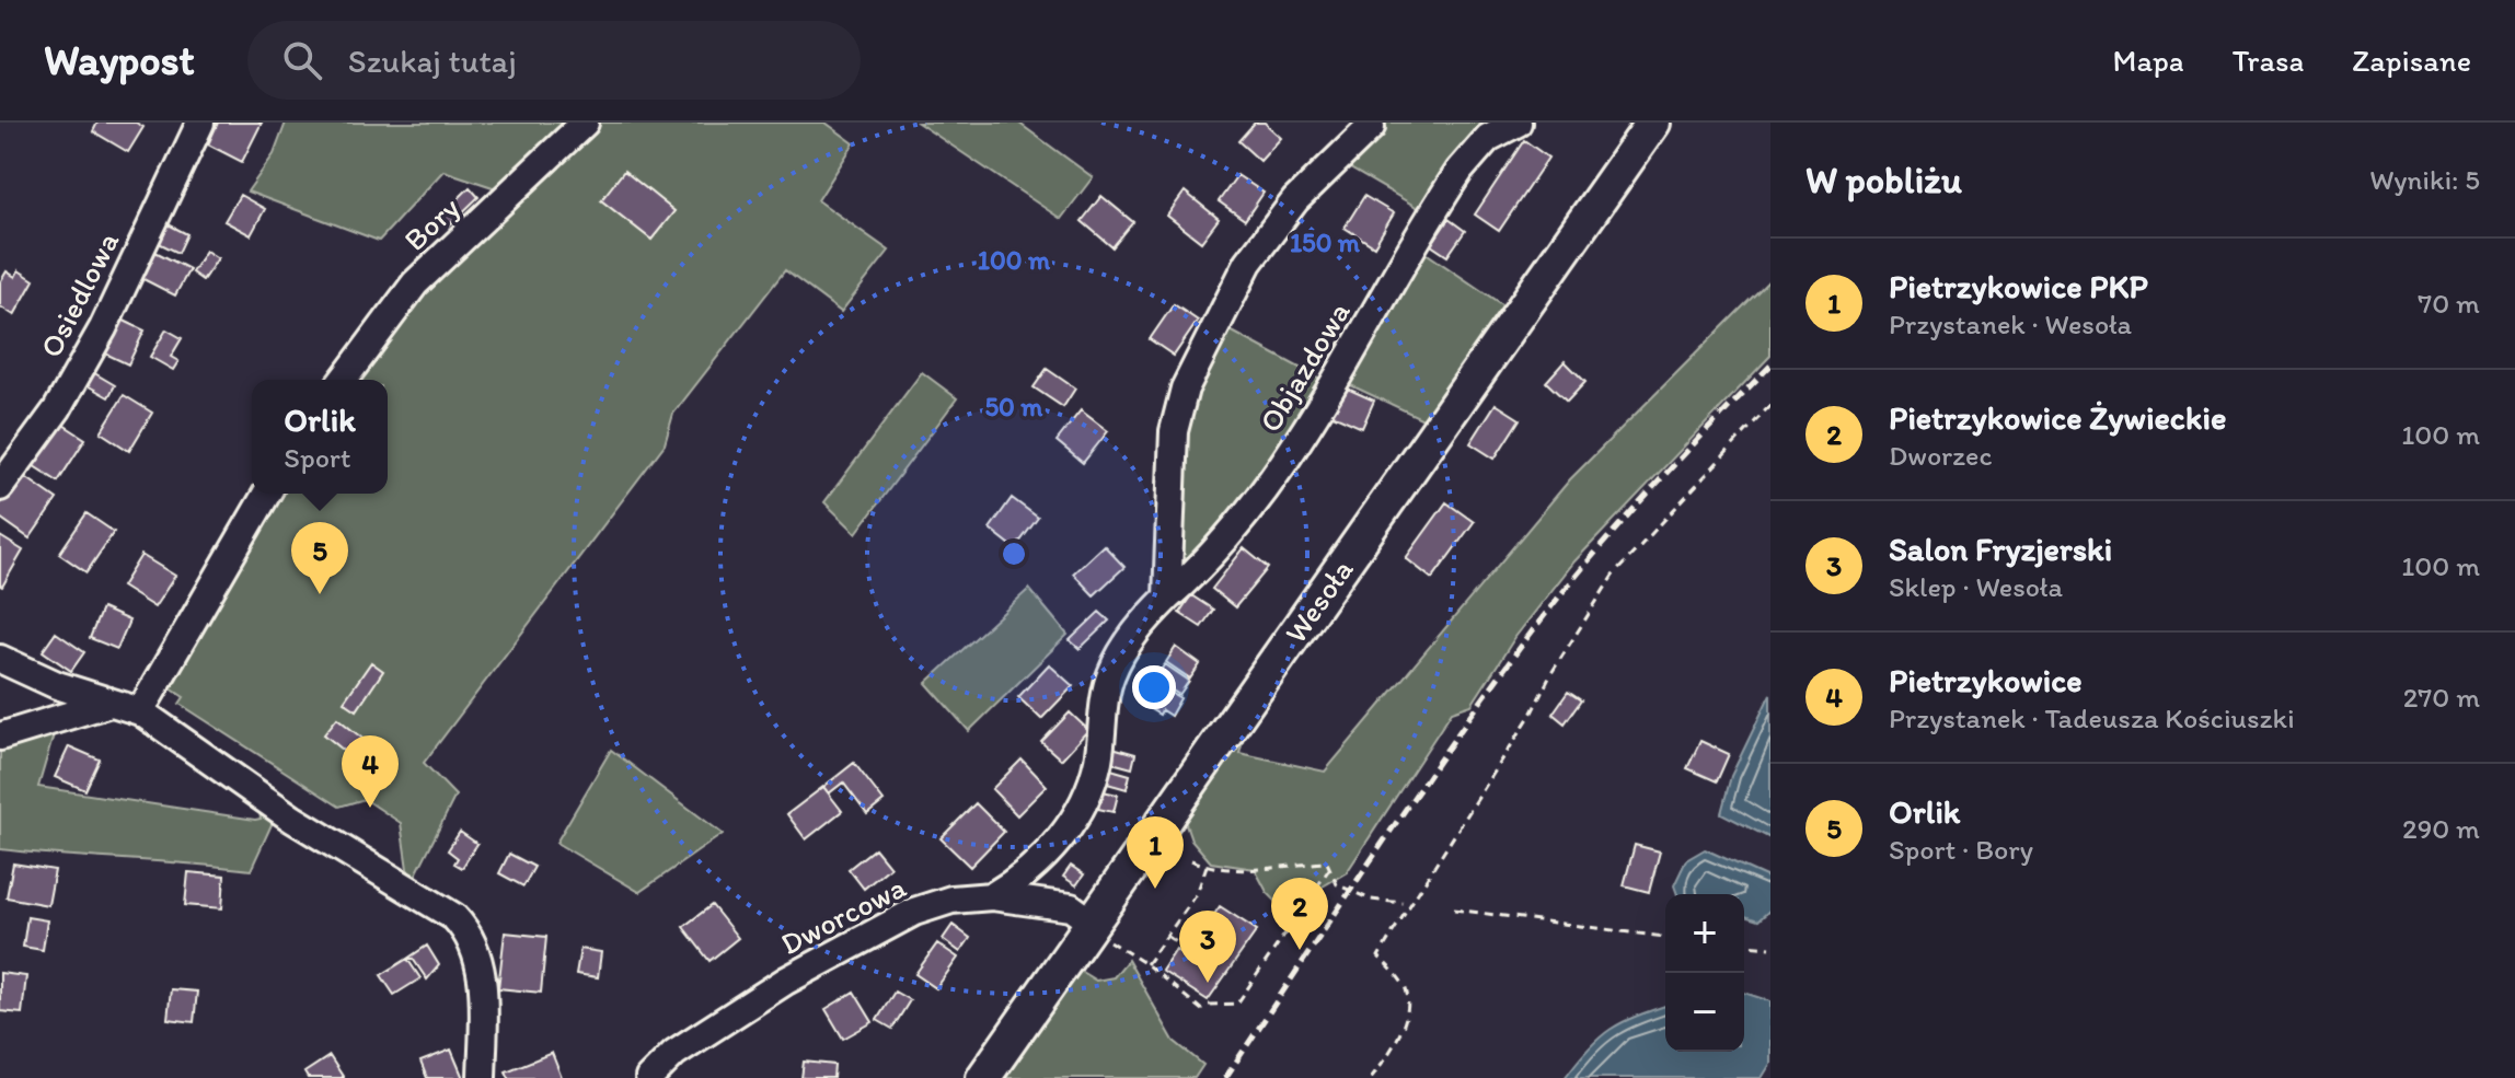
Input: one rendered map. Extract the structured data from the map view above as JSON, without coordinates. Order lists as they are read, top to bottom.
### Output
{
  "streets": {
    "main road": ["Wesoła"],
    "street": [
      "Bory",
      "Osiedlowa",
      "Objazdowa",
      "Dworcowa"
    ]
  },
  "crossings": [
    ["Objazdowa", "Dworcowa"],
    ["Wesoła", "Dworcowa"]
  ],
  "page": {
    "header": "Waypost",
    "search": "Szukaj tutaj",
    "nav": ["Mapa", "Trasa", "Zapisane"],
    "heading": ["W pobliżu", "Wyniki: 5"],
    "list": [
      {
        "mark": "1",
        "name": "Pietrzykowice PKP",
        "note": "Przystanek · Wesoła",
        "value": "70 m"
      },
      {
        "mark": "2",
        "name": "Pietrzykowice Żywieckie",
        "note": "Dworzec",
        "value": "100 m"
      },
      {
        "mark": "3",
        "name": "Salon Fryzjerski",
        "note": "Sklep · Wesoła",
        "value": "100 m"
      },
      {
        "mark": "4",
        "name": "Pietrzykowice",
        "note": "Przystanek · Tadeusza Kościuszki",
        "value": "270 m"
      },
      {
        "mark": "5",
        "name": "Orlik",
        "note": "Sport · Bory",
        "value": "290 m"
      }
    ],
    "popup": ["Orlik", "Sport"],
    "pins": [
      "5",
      "4",
      "1",
      "2",
      "3"
    ],
    "map_buttons": ["+", "−"]
  },
  "rings": ["150 m", "100 m", "50 m"]
}
